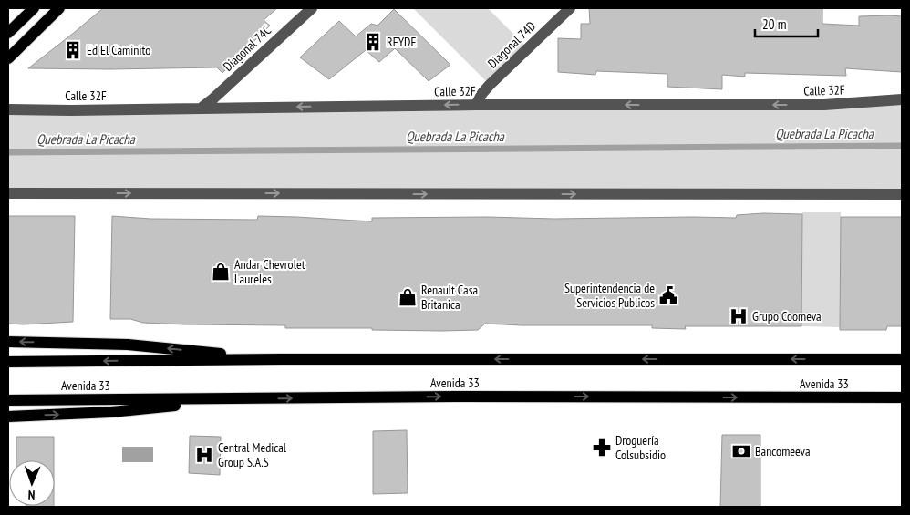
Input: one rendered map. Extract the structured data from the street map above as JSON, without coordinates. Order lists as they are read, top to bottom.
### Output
{
  "streets": {
    "main road": ["Avenida 33"],
    "street": ["Diagonal 74D", "Diagonal 74C", "Calle 32F"]
  },
  "crossings": [
    ["Diagonal 74D", "Calle 32F"],
    ["Diagonal 74C", "Calle 32F"]
  ],
  "water": ["Quebrada La Picacha"],
  "places": {
    "building": ["REYDE", "Ed El Caminito"],
    "shop": ["Andar Chevrolet Laureles", "Renault Casa Britanica"],
    "public building": ["Superintendencia de Servicios Publicos"],
    "hospital": ["Grupo Coomeva", "Central Medical Group S.A.S"],
    "pharmacy": ["Droguería Colsubsidio"],
    "bank": ["Bancomeeva"]
  },
  "scale_bar": "20 m",
  "north": "bottom"
}
